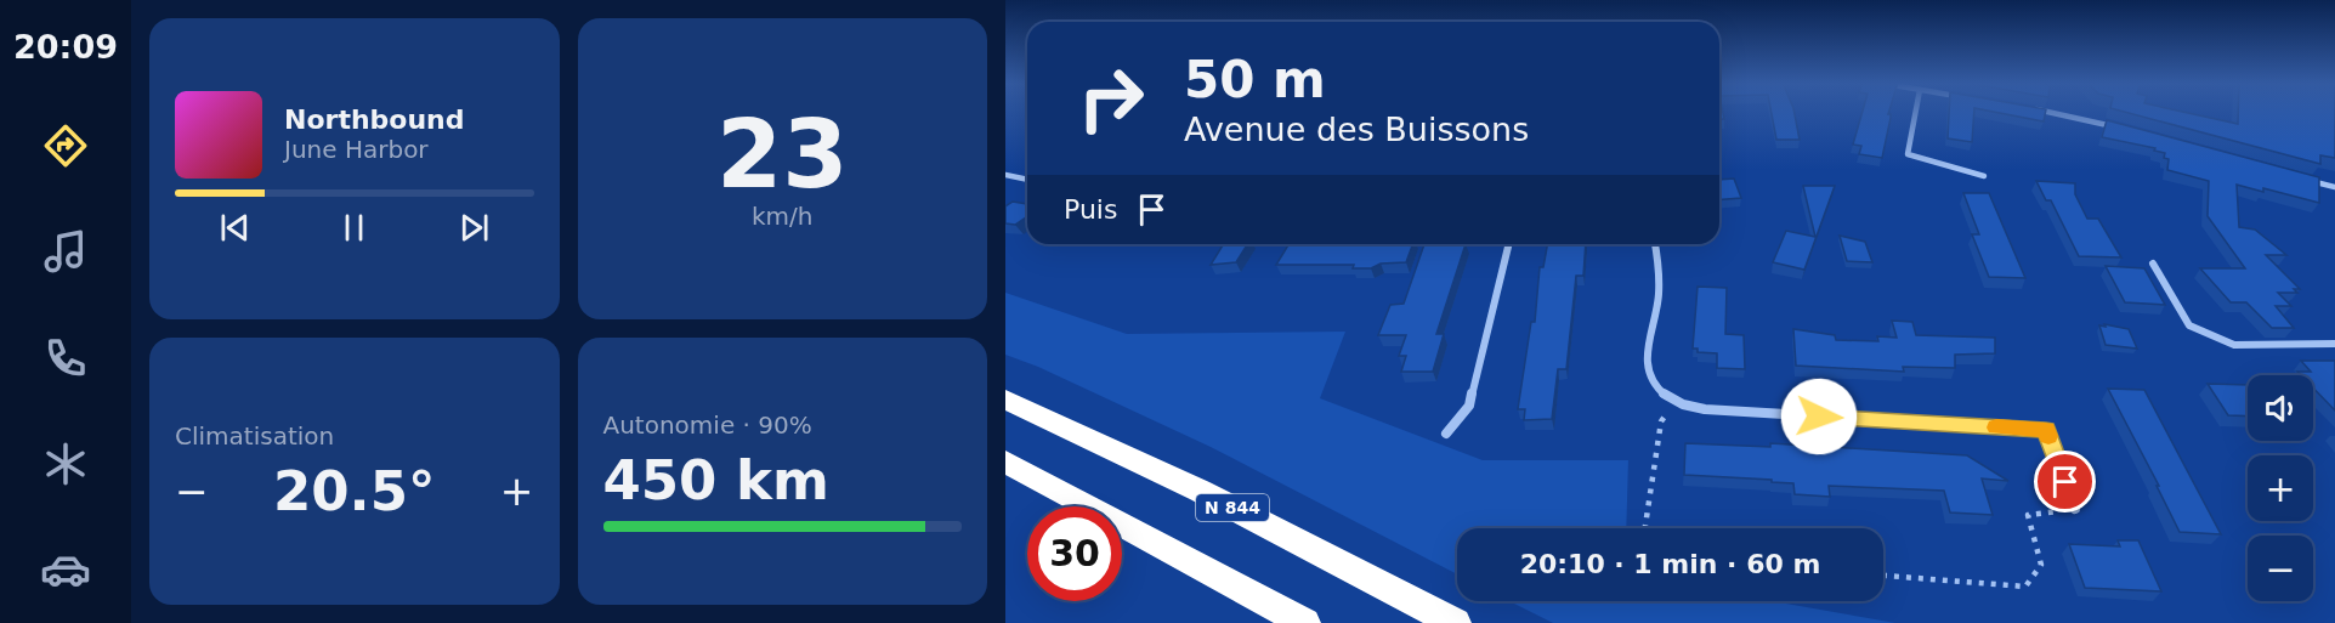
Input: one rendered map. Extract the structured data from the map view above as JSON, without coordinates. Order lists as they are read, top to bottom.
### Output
{
  "streets": {
    "highway": ["N 844"]
  },
  "page": {
    "tabs": "20:09",
    "tile": [
      ["23", "km/h"],
      "Climatisation",
      ["Autonomie · 90%", "450 km"]
    ],
    "turn": ["50 m", "Avenue des Buissons"],
    "song": ["Northbound", "June Harbor"],
    "then": "Puis",
    "map_buttons": ["+", "−"],
    "heat": ["−", "20.5°", "+"],
    "limit": "30",
    "trip": "20:10 · 1 min · 60 m"
  }
}
